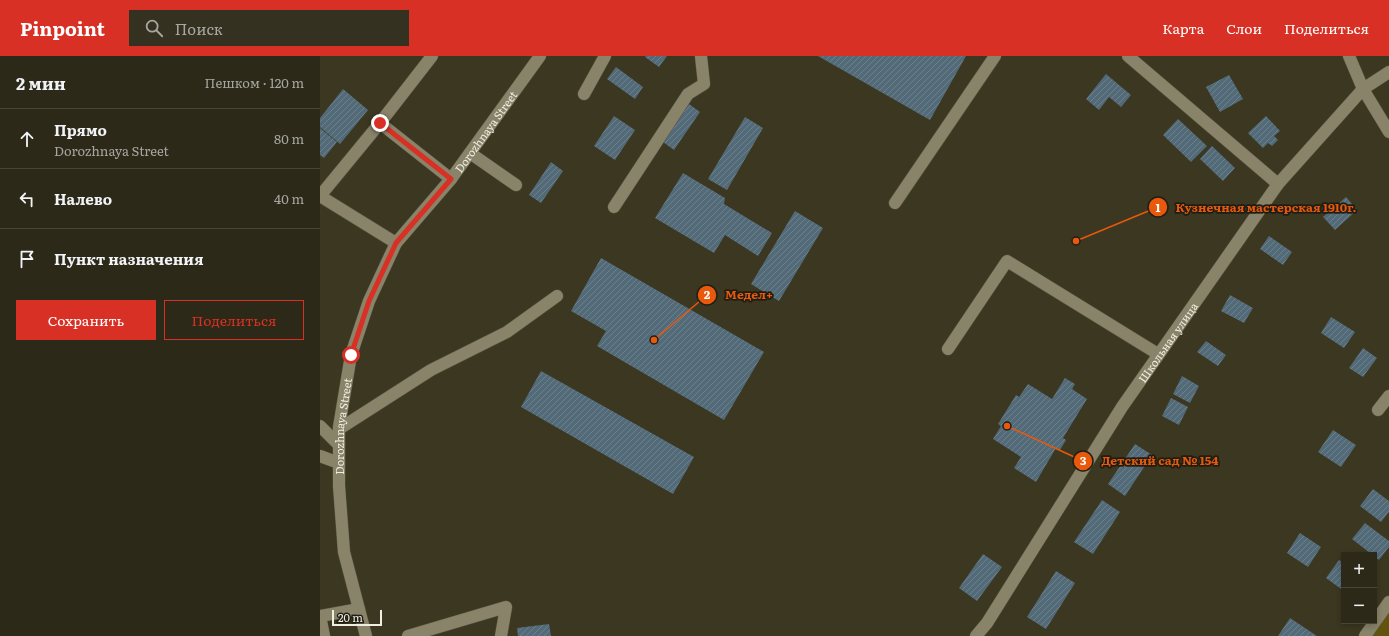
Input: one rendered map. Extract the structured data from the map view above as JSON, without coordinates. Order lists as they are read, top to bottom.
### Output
{
  "streets": {
    "street": ["Dorozhnaya Street", "Школьная улица"]
  },
  "places": ["Кузнечная мастерская 1910г.", "Медел+", "Детский сад № 154"],
  "scale_bar": "20 m",
  "page": {
    "header": "Pinpoint",
    "search": "Поиск",
    "nav": ["Карта", "Слои", "Поделиться"],
    "heading": ["2 мин", "Пешком · 120 m"],
    "list": [
      ["Прямо", "Dorozhnaya Street", "80 m"],
      ["Налево", "40 m"],
      "Пункт назначения"
    ],
    "buttons": ["Сохранить", "Поделиться"],
    "map_buttons": ["+", "−"],
    "scale": "20 m"
  }
}
